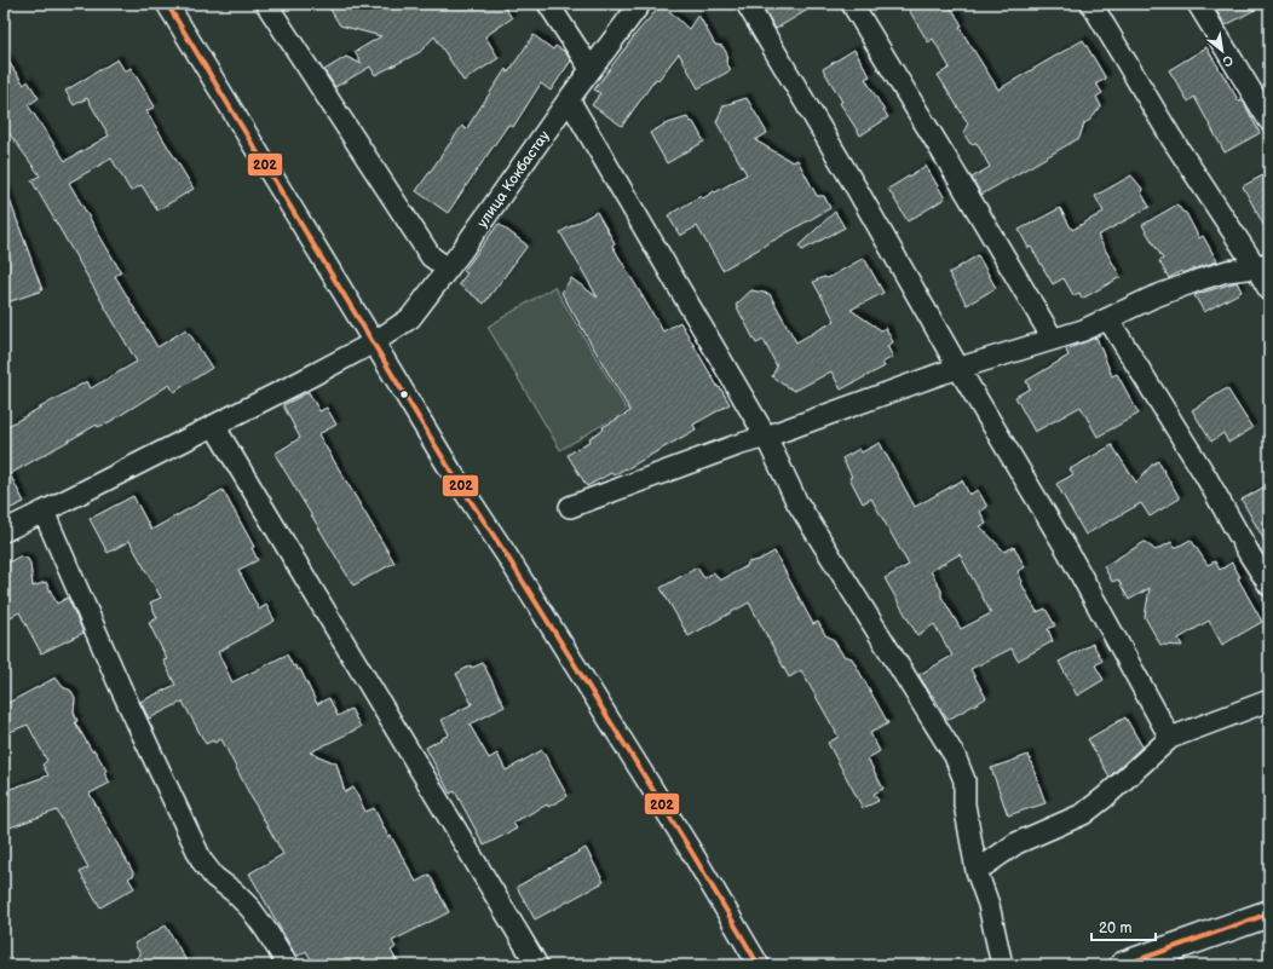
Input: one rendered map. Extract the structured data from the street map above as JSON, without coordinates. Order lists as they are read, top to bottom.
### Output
{
  "streets": {
    "street": ["улица Кокбастау"]
  },
  "lines": ["transit line 202"],
  "scale_bar": "20 m",
  "north": "bottom right"
}
